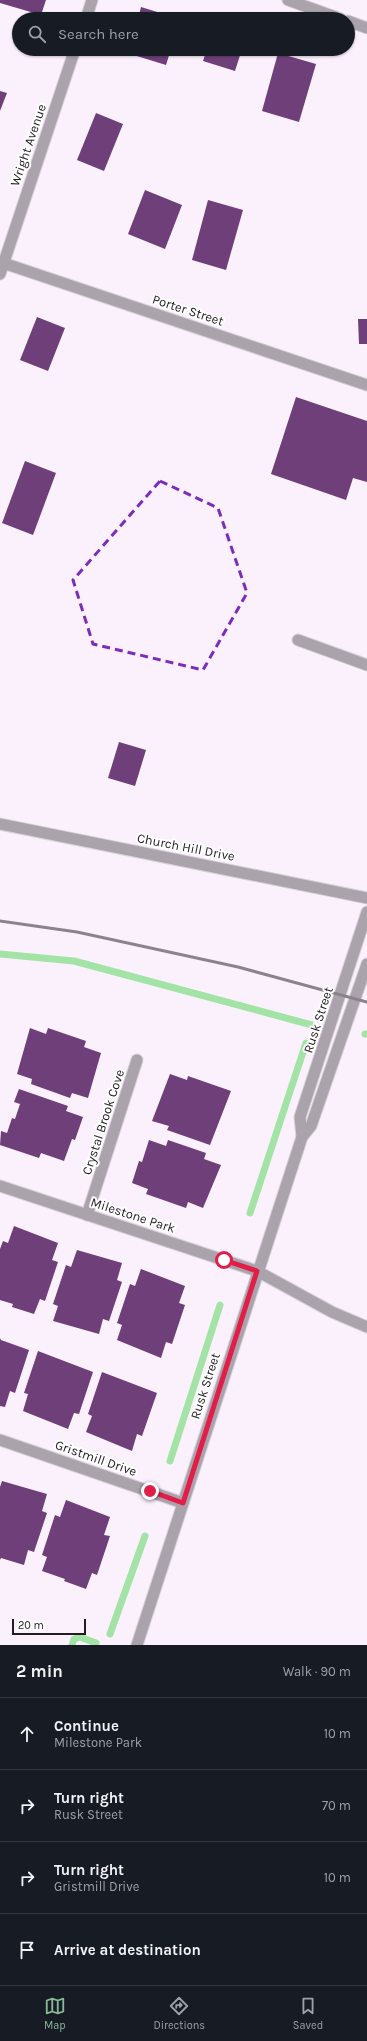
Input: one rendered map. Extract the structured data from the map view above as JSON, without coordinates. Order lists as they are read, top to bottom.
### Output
{
  "streets": {
    "street": [
      "Wright Avenue",
      "Porter Street",
      "Church Hill Drive",
      "Rusk Street",
      "Crystal Brook Cove",
      "Milestone Park",
      "Gristmill Drive"
    ]
  },
  "crossings": [
    ["Wright Avenue", "Porter Street"],
    ["Rusk Street", "Milestone Park"],
    ["Rusk Street", "Gristmill Drive"],
    ["Crystal Brook Cove", "Milestone Park"]
  ],
  "scale_bar": "20 m",
  "page": {
    "search": "Search here",
    "scale": "20 m",
    "heading": ["2 min", "Walk · 90 m"],
    "list": [
      ["Continue", "Milestone Park", "10 m"],
      ["Turn right", "Rusk Street", "70 m"],
      ["Turn right", "Gristmill Drive", "10 m"],
      "Arrive at destination"
    ],
    "nav": ["Map", "Directions", "Saved"]
  }
}
